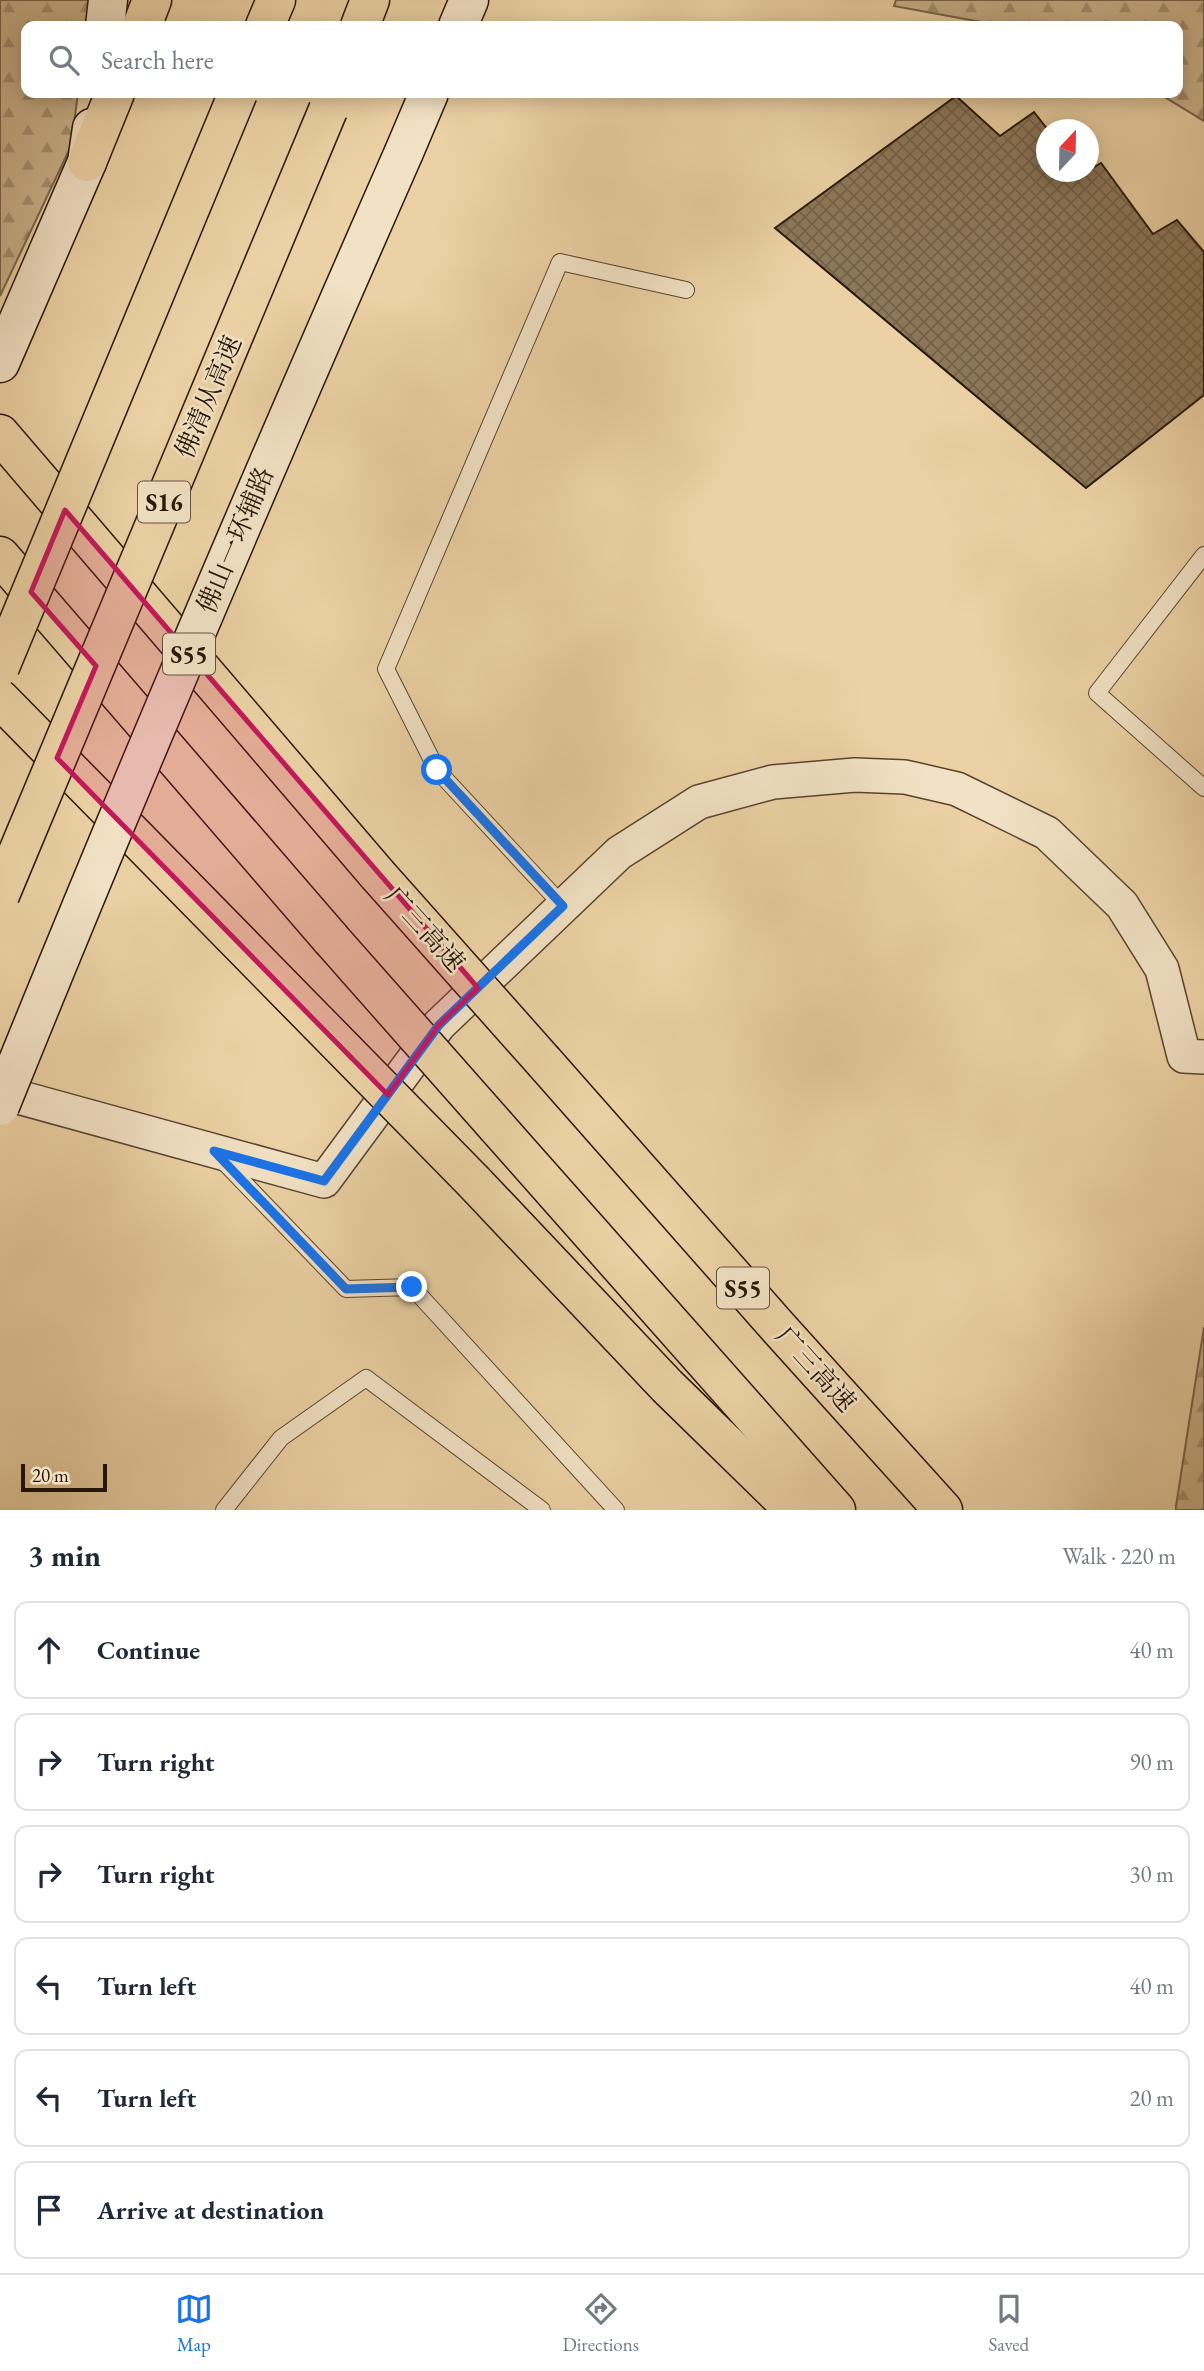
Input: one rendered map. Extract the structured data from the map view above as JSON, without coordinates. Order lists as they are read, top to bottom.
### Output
{
  "streets": {
    "highway": [
      "佛清从高速",
      "S16",
      "S55",
      "广三高速"
    ],
    "main road": ["佛山一环辅路"]
  },
  "scale_bar": "20 m",
  "north": "top",
  "page": {
    "search": "Search here",
    "scale": "20 m",
    "heading": ["3 min", "Walk · 220 m"],
    "list": [
      ["Continue", "40 m"],
      ["Turn right", "90 m"],
      ["Turn right", "30 m"],
      ["Turn left", "40 m"],
      ["Turn left", "20 m"],
      "Arrive at destination"
    ],
    "nav": ["Map", "Directions", "Saved"]
  }
}
